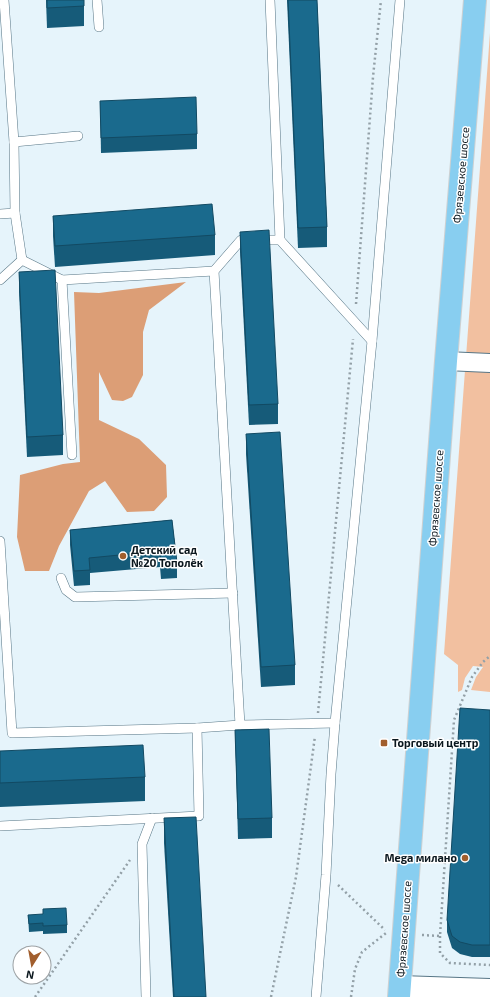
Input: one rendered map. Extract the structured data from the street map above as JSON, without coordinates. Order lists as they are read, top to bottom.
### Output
{
  "streets": {
    "highway": ["Фрязевское шоссе"]
  },
  "places": {
    "other": ["Детский сад №20 Тополёк", "Mega милано"],
    "transit": ["Торговый центр"]
  },
  "north": "bottom"
}
